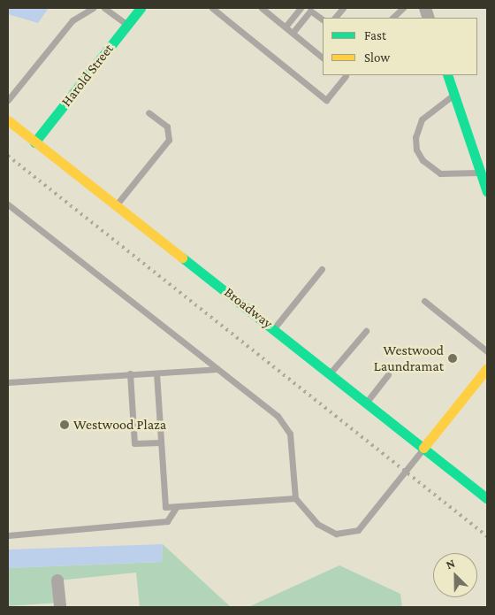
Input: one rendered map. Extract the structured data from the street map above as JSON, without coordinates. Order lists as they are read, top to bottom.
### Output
{
  "streets": {
    "street": ["Harold Street", "Broadway"]
  },
  "crossings": [
    ["Harold Street", "Broadway"]
  ],
  "places": ["Westwood Laundramat", "Westwood Plaza"],
  "legend": ["Fast", "Slow"],
  "north": "top left"
}
